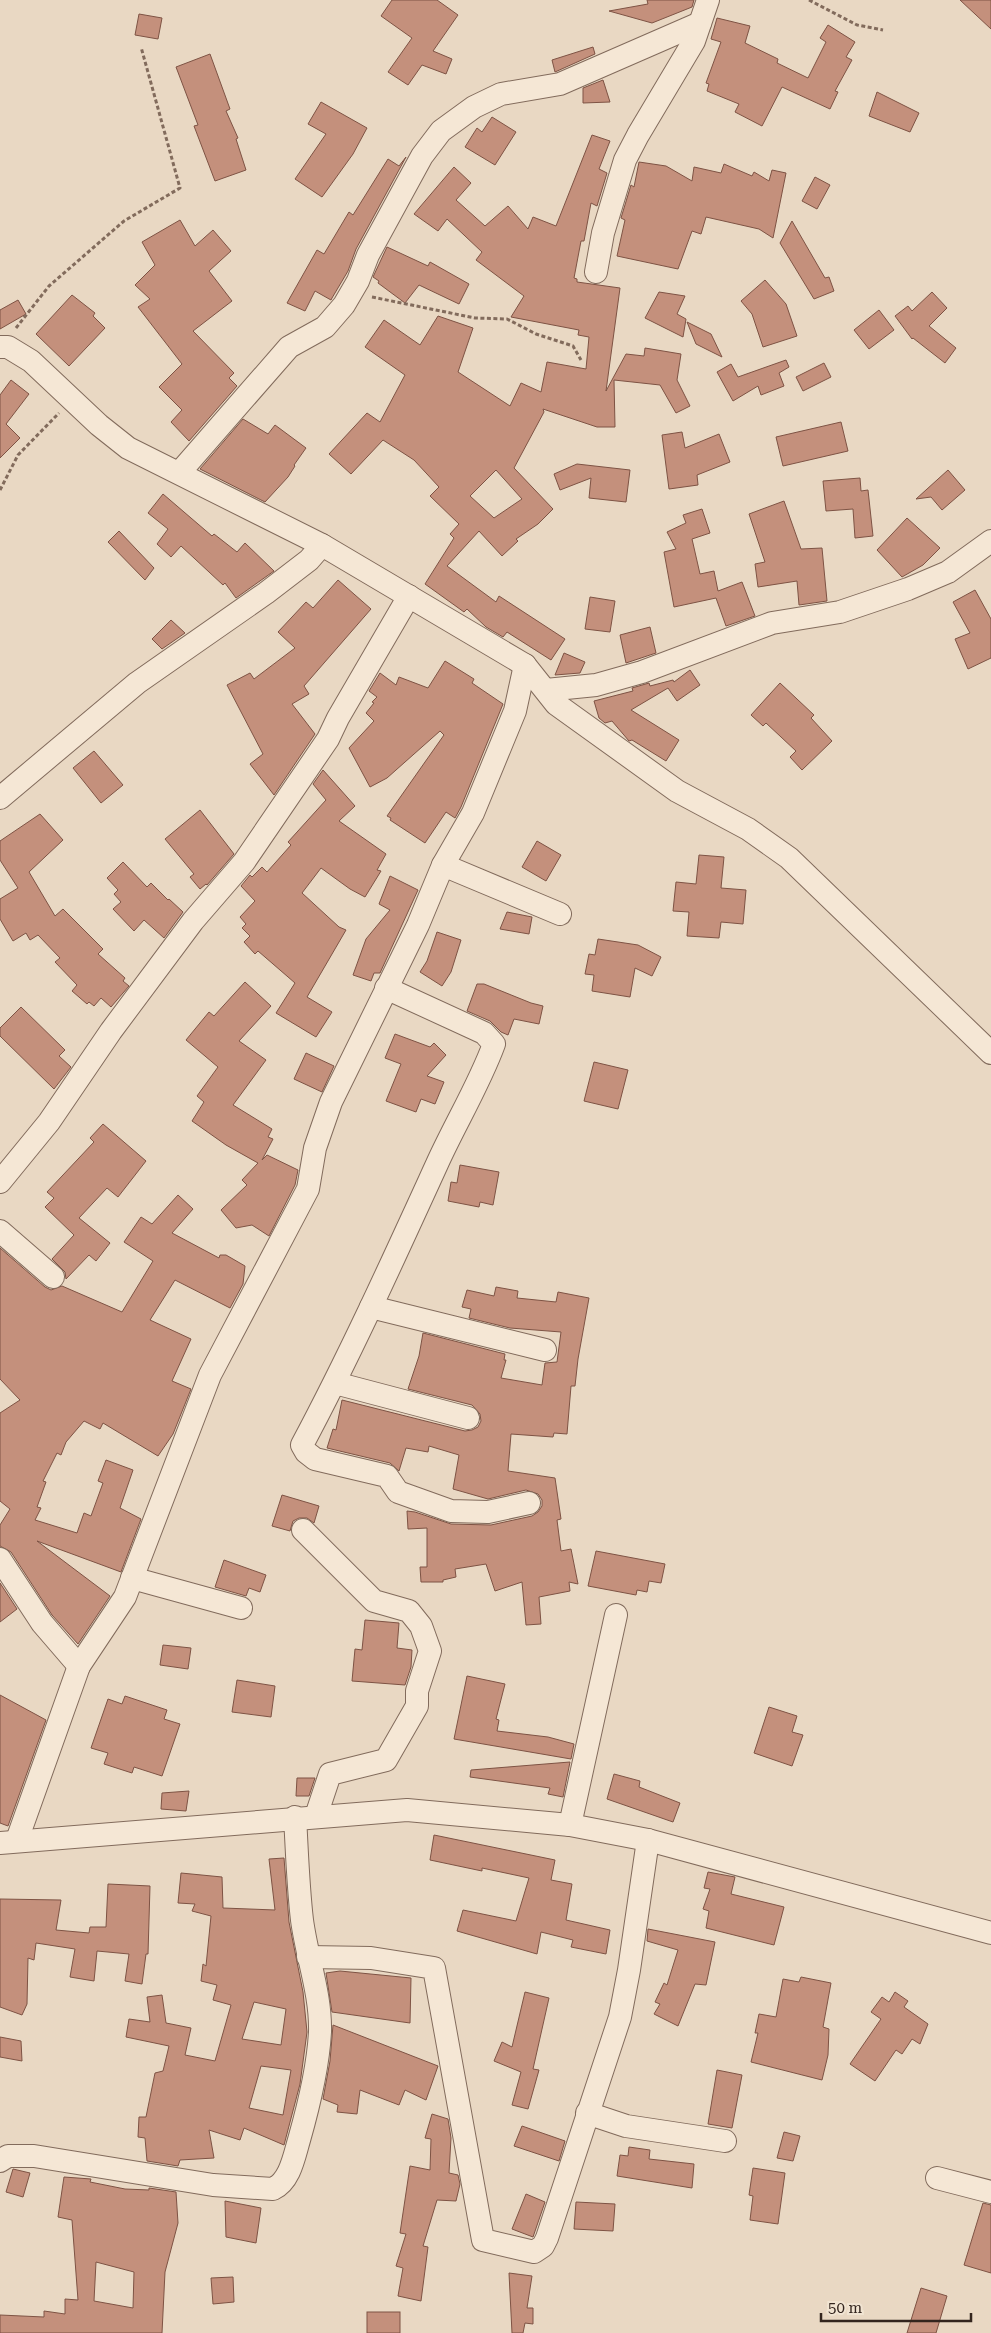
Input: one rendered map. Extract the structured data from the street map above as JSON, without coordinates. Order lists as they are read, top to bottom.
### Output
{
  "scale_bar": "50 m"
}
